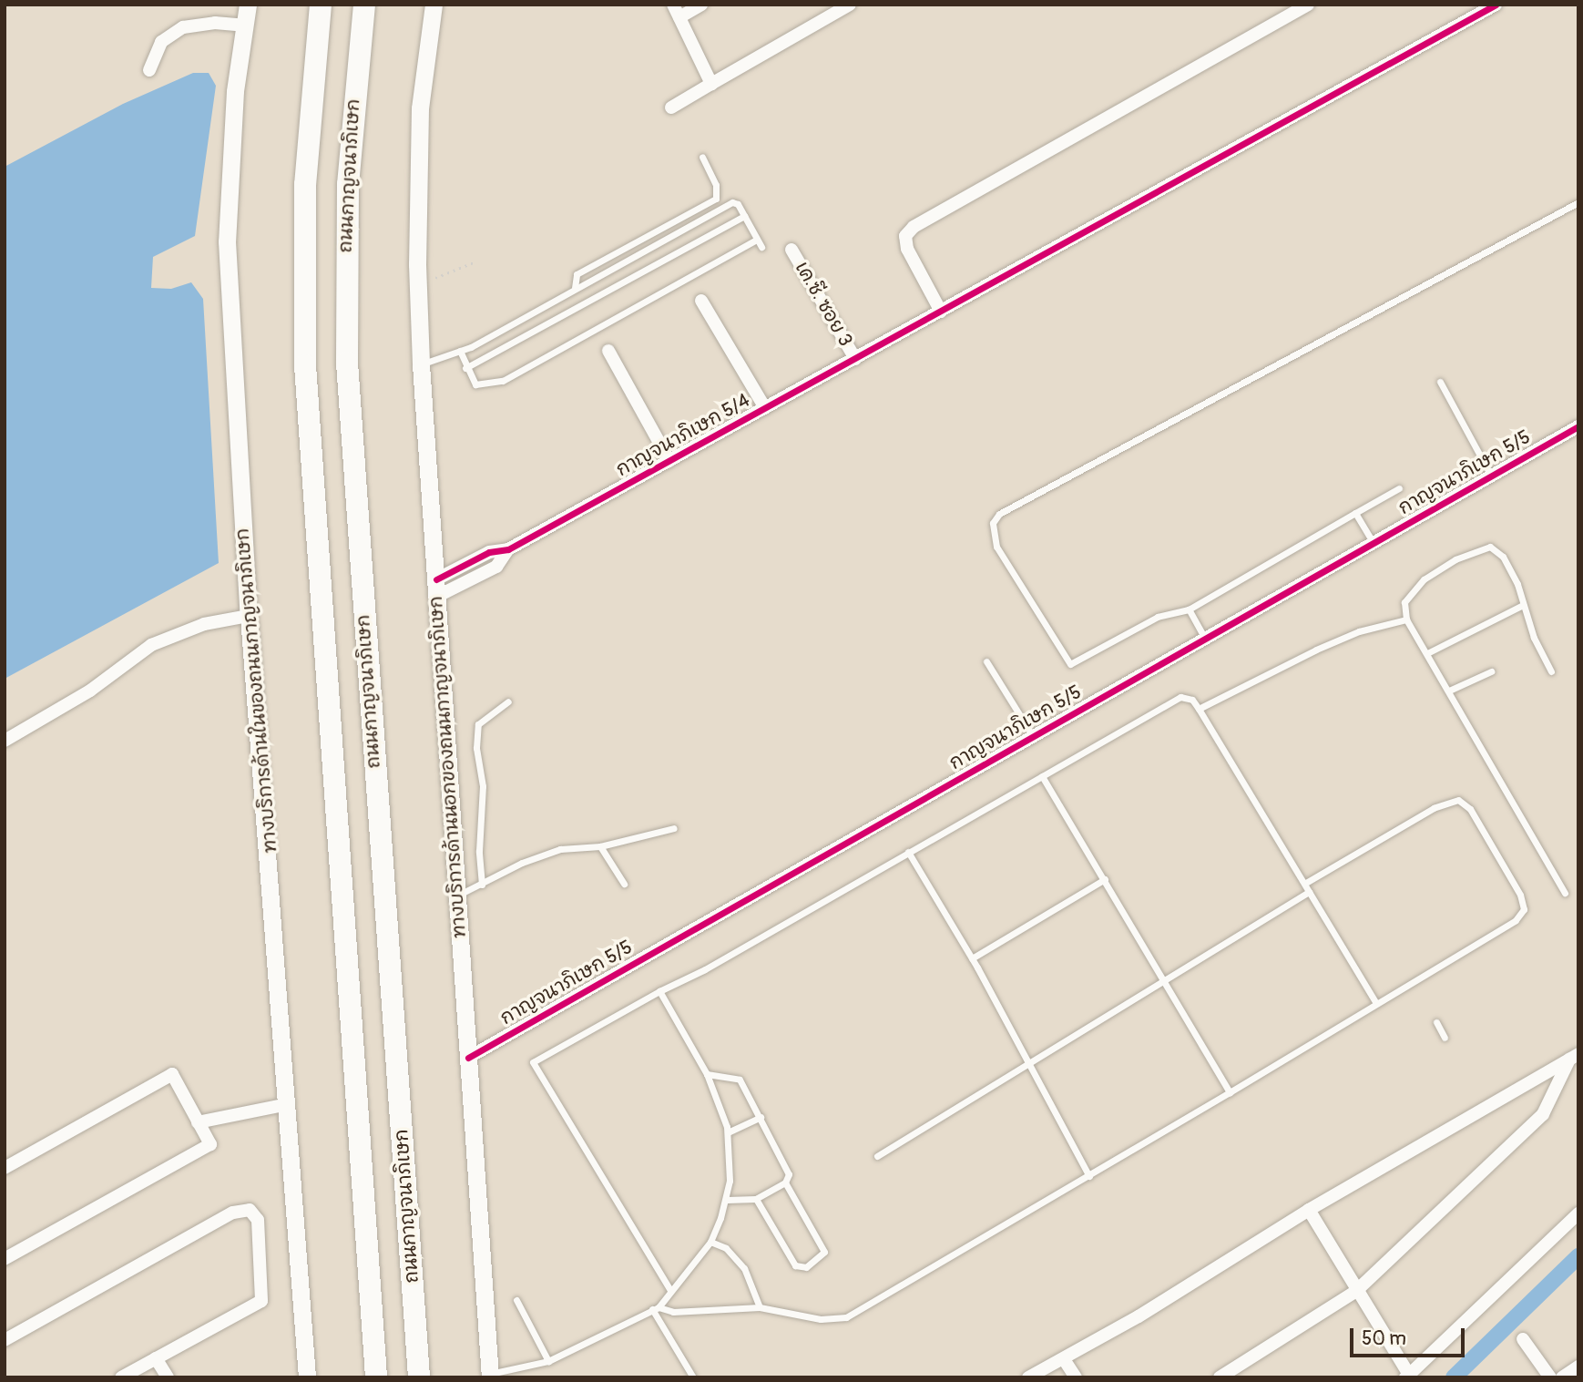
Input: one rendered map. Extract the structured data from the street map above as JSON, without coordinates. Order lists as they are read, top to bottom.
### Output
{
  "streets": {
    "highway": ["ถนนกาญจนาภิเษก"],
    "main road": ["ทางบริการด้านในของถนนกาญจนาภิเษก", "ทางบริการด้านนอกของถนนกาญจนาภิเษก"],
    "street": ["เค.ซี. ซอย 3", "กาญจนาภิเษก 5/4", "กาญจนาภิเษก 5/5"]
  },
  "crossings": [
    ["เค.ซี. ซอย 3", "กาญจนาภิเษก 5/4"],
    ["กาญจนาภิเษก 5/4", "ทางบริการด้านนอกของถนนกาญจนาภิเษก"],
    ["กาญจนาภิเษก 5/5", "ทางบริการด้านนอกของถนนกาญจนาภิเษก"]
  ],
  "scale_bar": "50 m"
}
